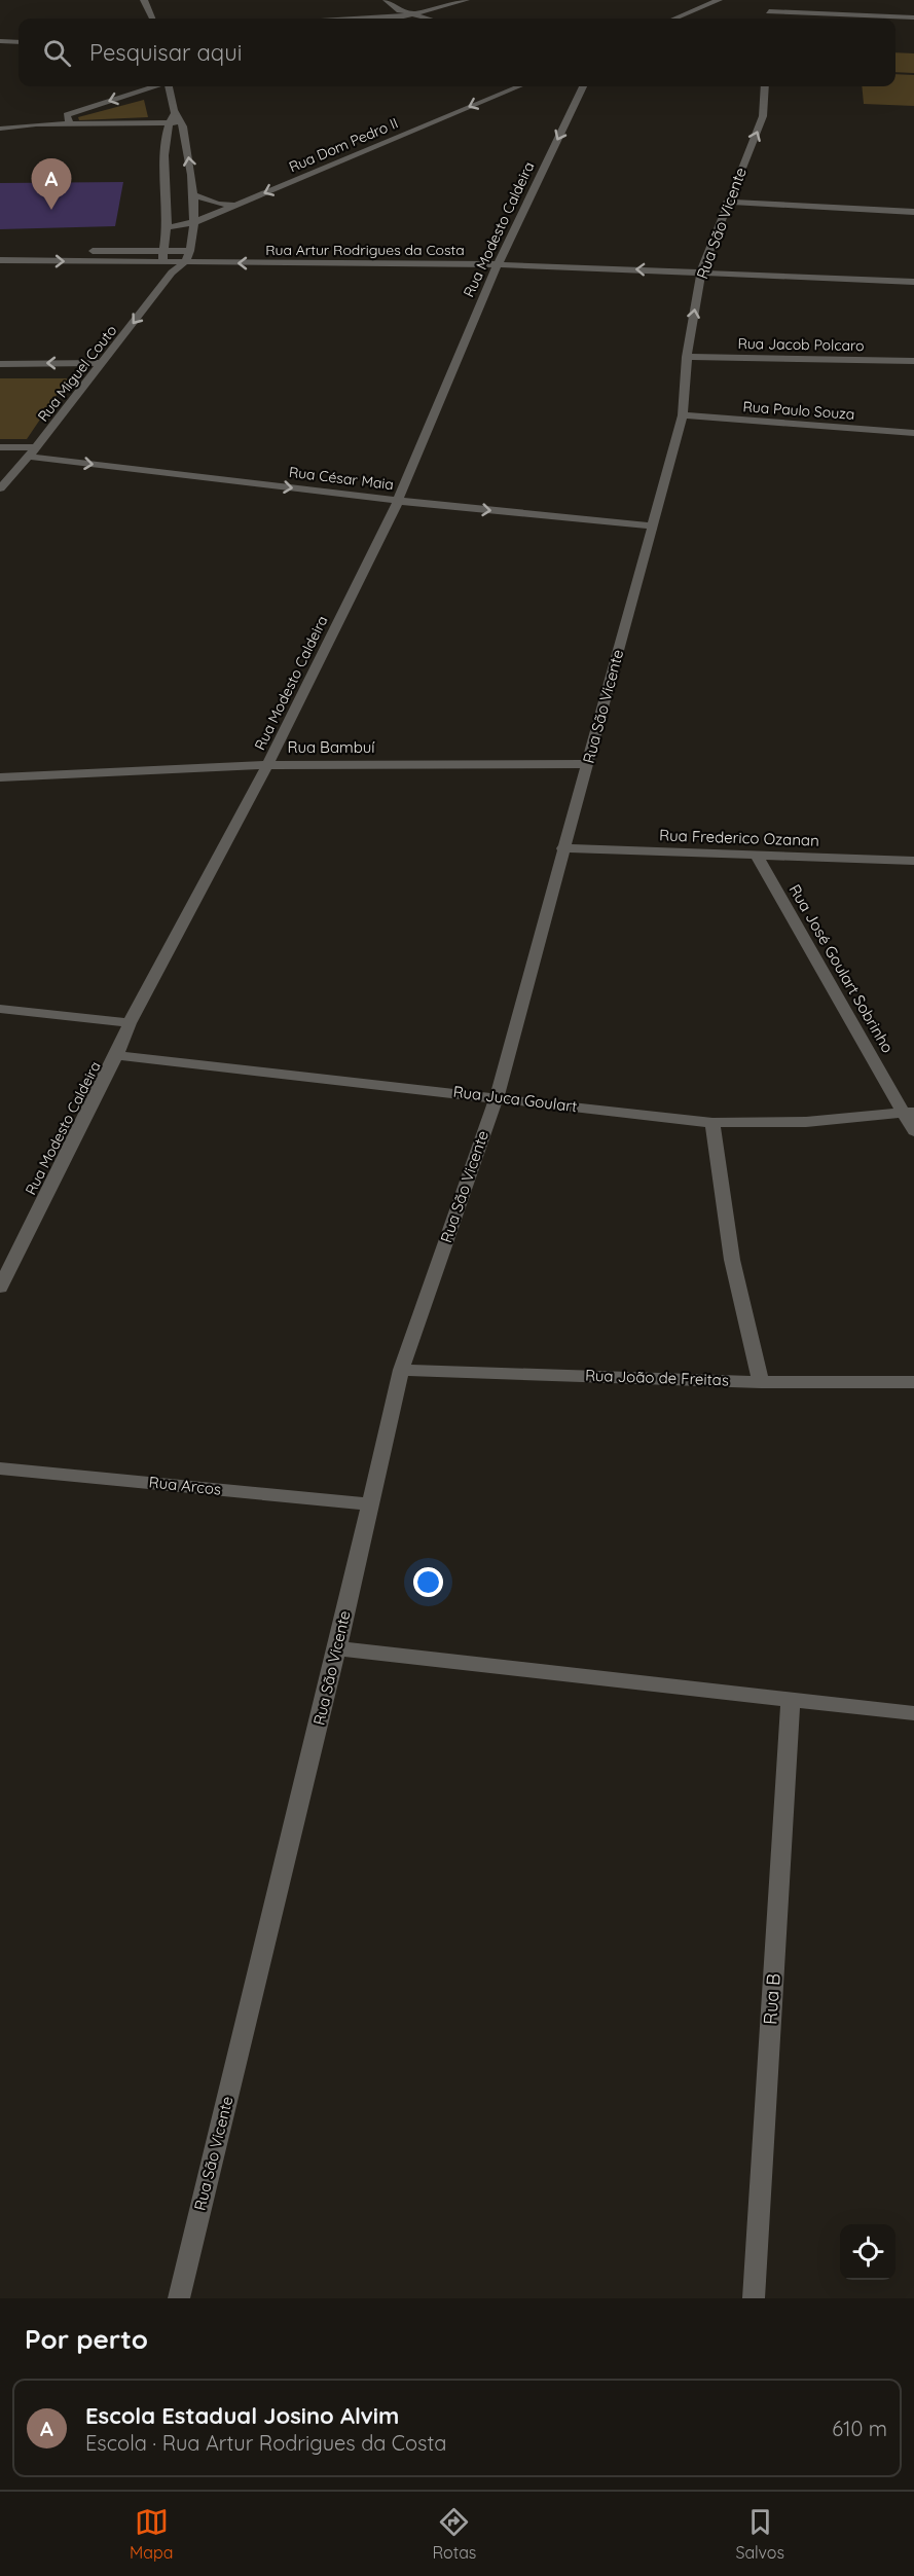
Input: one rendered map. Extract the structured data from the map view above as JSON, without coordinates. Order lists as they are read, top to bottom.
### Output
{
  "streets": {
    "street": [
      "Rua Dom Pedro II",
      "Rua São Vicente",
      "Rua Modesto Caldeira",
      "Rua Artur Rodrigues da Costa",
      "Rua Jacob Polcaro",
      "Rua Miguel Couto",
      "Rua Paulo Souza",
      "Rua César Maia",
      "Rua Bambuí",
      "Rua Frederico Ozanan",
      "Rua José Goulart Sobrinho",
      "Rua Juca Goulart",
      "Rua João de Freitas",
      "Rua Arcos",
      "Rua B"
    ]
  },
  "crossings": [
    ["Rua Dom Pedro II", "Rua Miguel Couto"],
    ["Rua São Vicente", "Rua Artur Rodrigues da Costa"],
    ["Rua São Vicente", "Rua Jacob Polcaro"],
    ["Rua São Vicente", "Rua Paulo Souza"],
    ["Rua São Vicente", "Rua César Maia"],
    ["Rua São Vicente", "Rua Bambuí"],
    ["Rua São Vicente", "Rua Frederico Ozanan"],
    ["Rua São Vicente", "Rua Juca Goulart"],
    ["Rua São Vicente", "Rua João de Freitas"],
    ["Rua São Vicente", "Rua Arcos"],
    ["Rua Modesto Caldeira", "Rua Artur Rodrigues da Costa"],
    ["Rua Modesto Caldeira", "Rua César Maia"],
    ["Rua Modesto Caldeira", "Rua Bambuí"],
    ["Rua Modesto Caldeira", "Rua Juca Goulart"],
    ["Rua Artur Rodrigues da Costa", "Rua Miguel Couto"],
    ["Rua Miguel Couto", "Rua César Maia"],
    ["Rua Frederico Ozanan", "Rua José Goulart Sobrinho"],
    ["Rua José Goulart Sobrinho", "Rua Juca Goulart"]
  ],
  "one_way": ["Rua César Maia"],
  "page": {
    "search": "Pesquisar aqui",
    "pins": "A",
    "heading": "Por perto",
    "list": [
      {
        "mark": "A",
        "name": "Escola Estadual Josino Alvim",
        "note": "Escola · Rua Artur Rodrigues da Costa",
        "value": "610 m"
      }
    ],
    "nav": ["Mapa", "Rotas", "Salvos"]
  }
}
